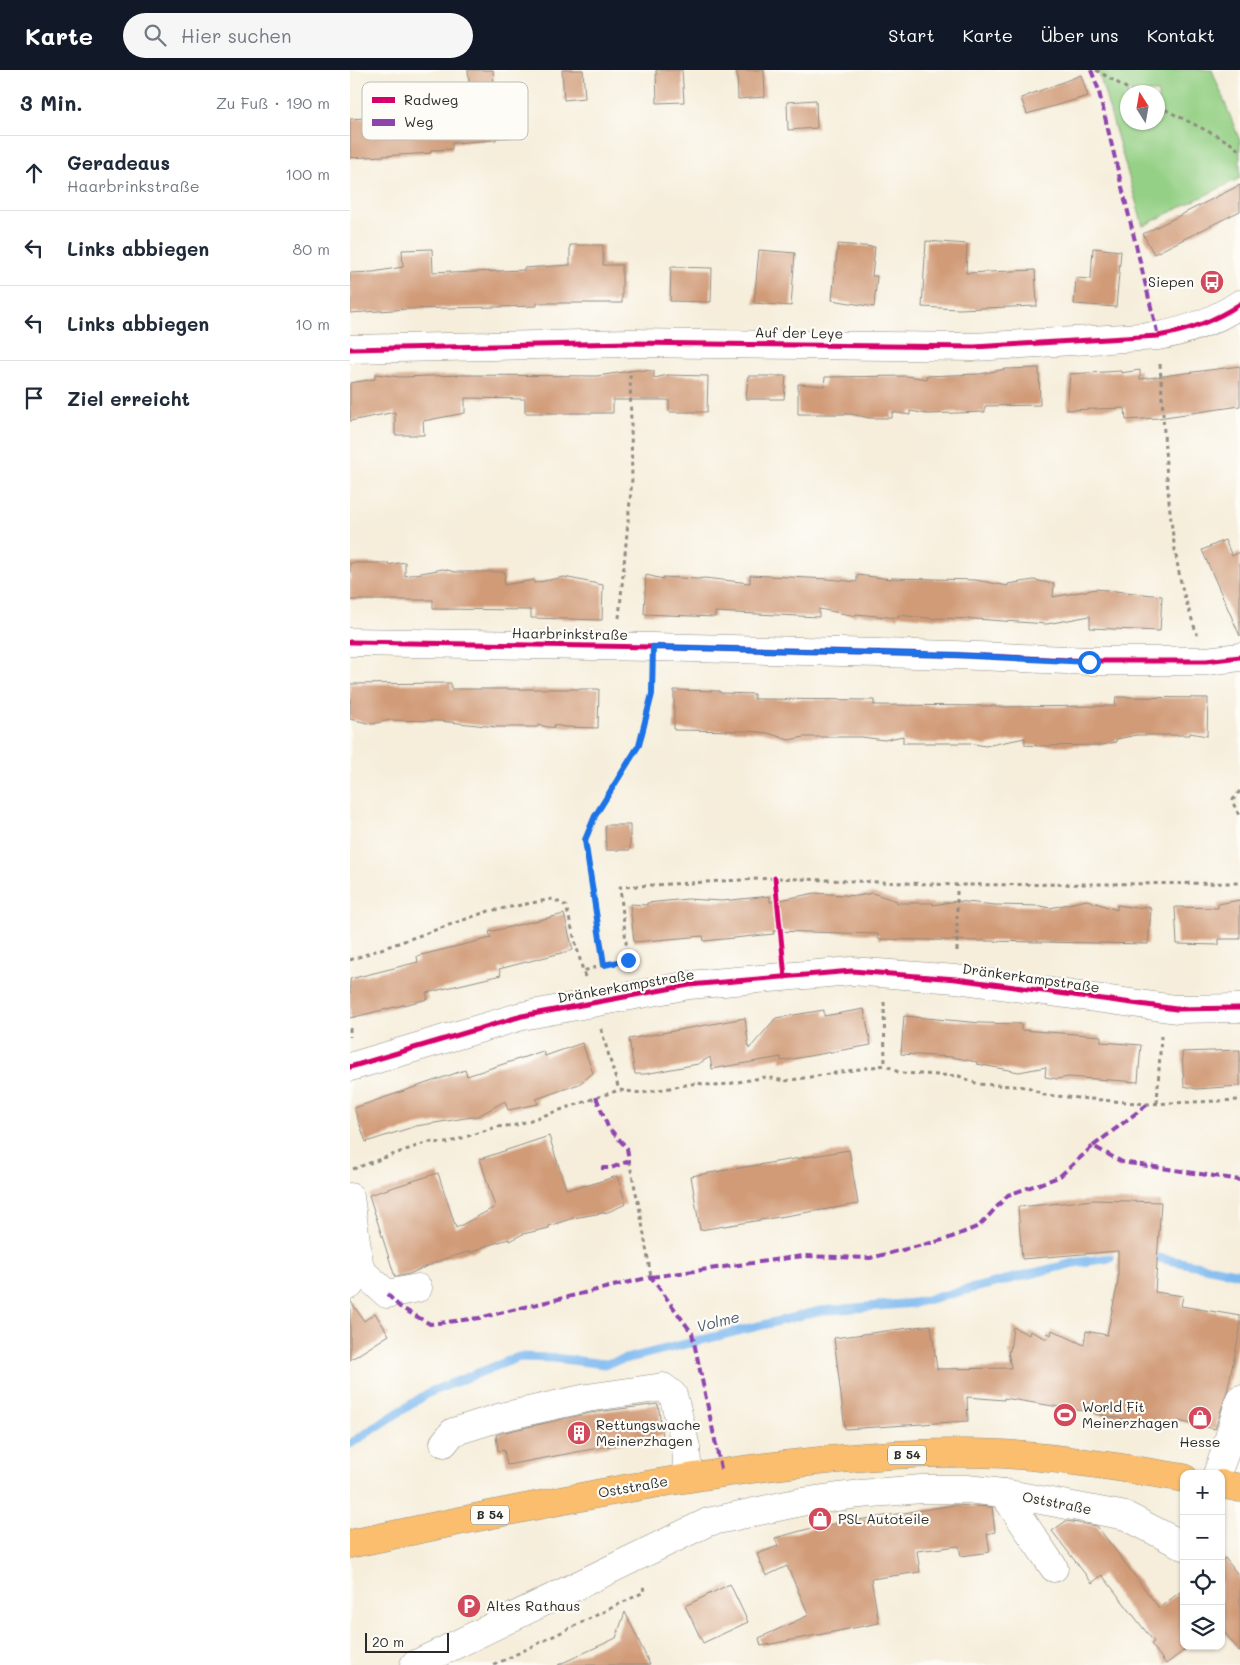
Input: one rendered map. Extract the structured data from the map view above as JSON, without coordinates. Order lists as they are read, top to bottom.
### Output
{
  "streets": {
    "main road": ["B 54", "Oststraße"],
    "street": ["Auf der Leye", "Haarbrinkstraße", "Dränkerkampstraße"]
  },
  "water": ["Volme"],
  "places": {
    "bus stop": ["Siepen"],
    "sports": ["World Fit Meinerzhagen"],
    "shop": ["Hesse", "PSL Autoteile"],
    "building": ["Rettungswache Meinerzhagen"],
    "parking": ["Altes Rathaus"]
  },
  "legend": ["Radweg", "Weg"],
  "scale_bar": "20 m",
  "north": "top",
  "page": {
    "header": "Karte",
    "search": "Hier suchen",
    "nav": [
      "Start",
      "Karte",
      "Über uns",
      "Kontakt"
    ],
    "heading": ["3 Min.", "Zu Fuß · 190 m"],
    "list": [
      ["Geradeaus", "Haarbrinkstraße", "100 m"],
      ["Links abbiegen", "80 m"],
      ["Links abbiegen", "10 m"],
      "Ziel erreicht"
    ],
    "map_buttons": ["+", "−"],
    "scale": "20 m"
  }
}
